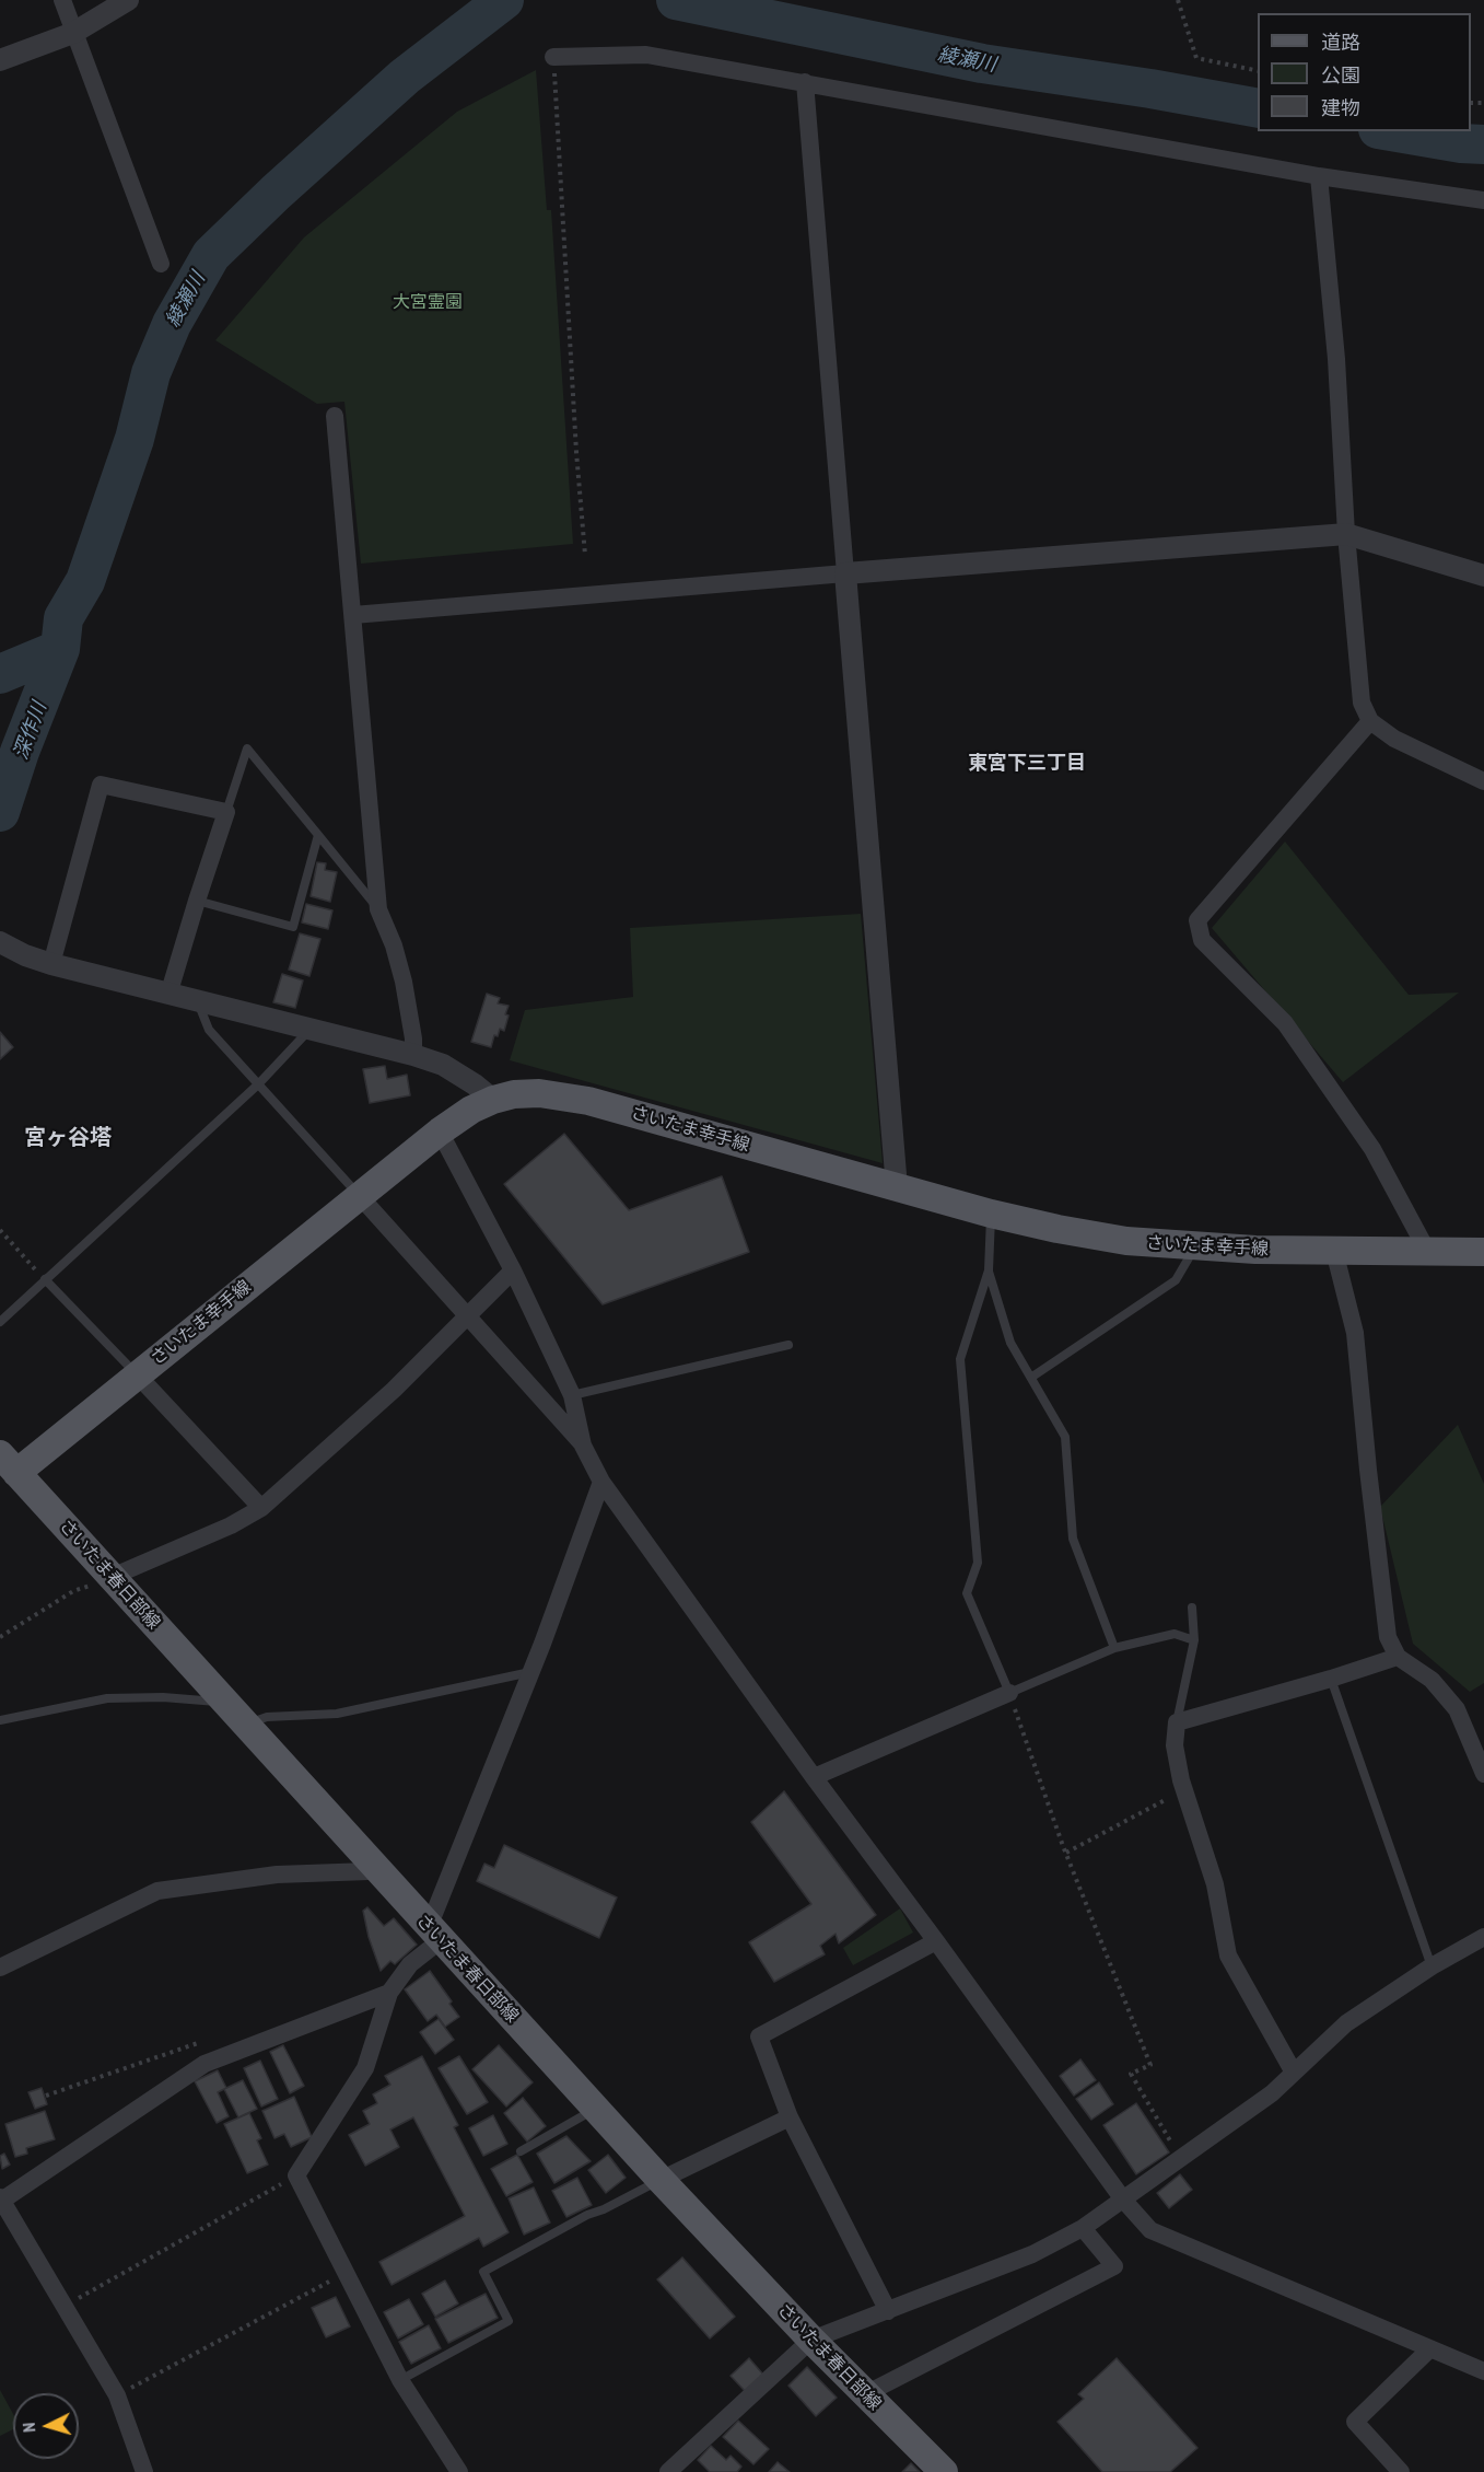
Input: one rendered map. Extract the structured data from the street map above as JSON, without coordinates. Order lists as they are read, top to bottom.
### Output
{
  "streets": {
    "main road": ["さいたま幸手線", "さいたま春日部線"]
  },
  "crossings": [
    ["さいたま幸手線", "さいたま春日部線"]
  ],
  "districts": ["東宮下三丁目", "宮ヶ谷塔"],
  "water": ["綾瀬川", "深作川"],
  "parks": ["大宮霊園"],
  "legend": ["道路", "公園", "建物"],
  "north": "left"
}
